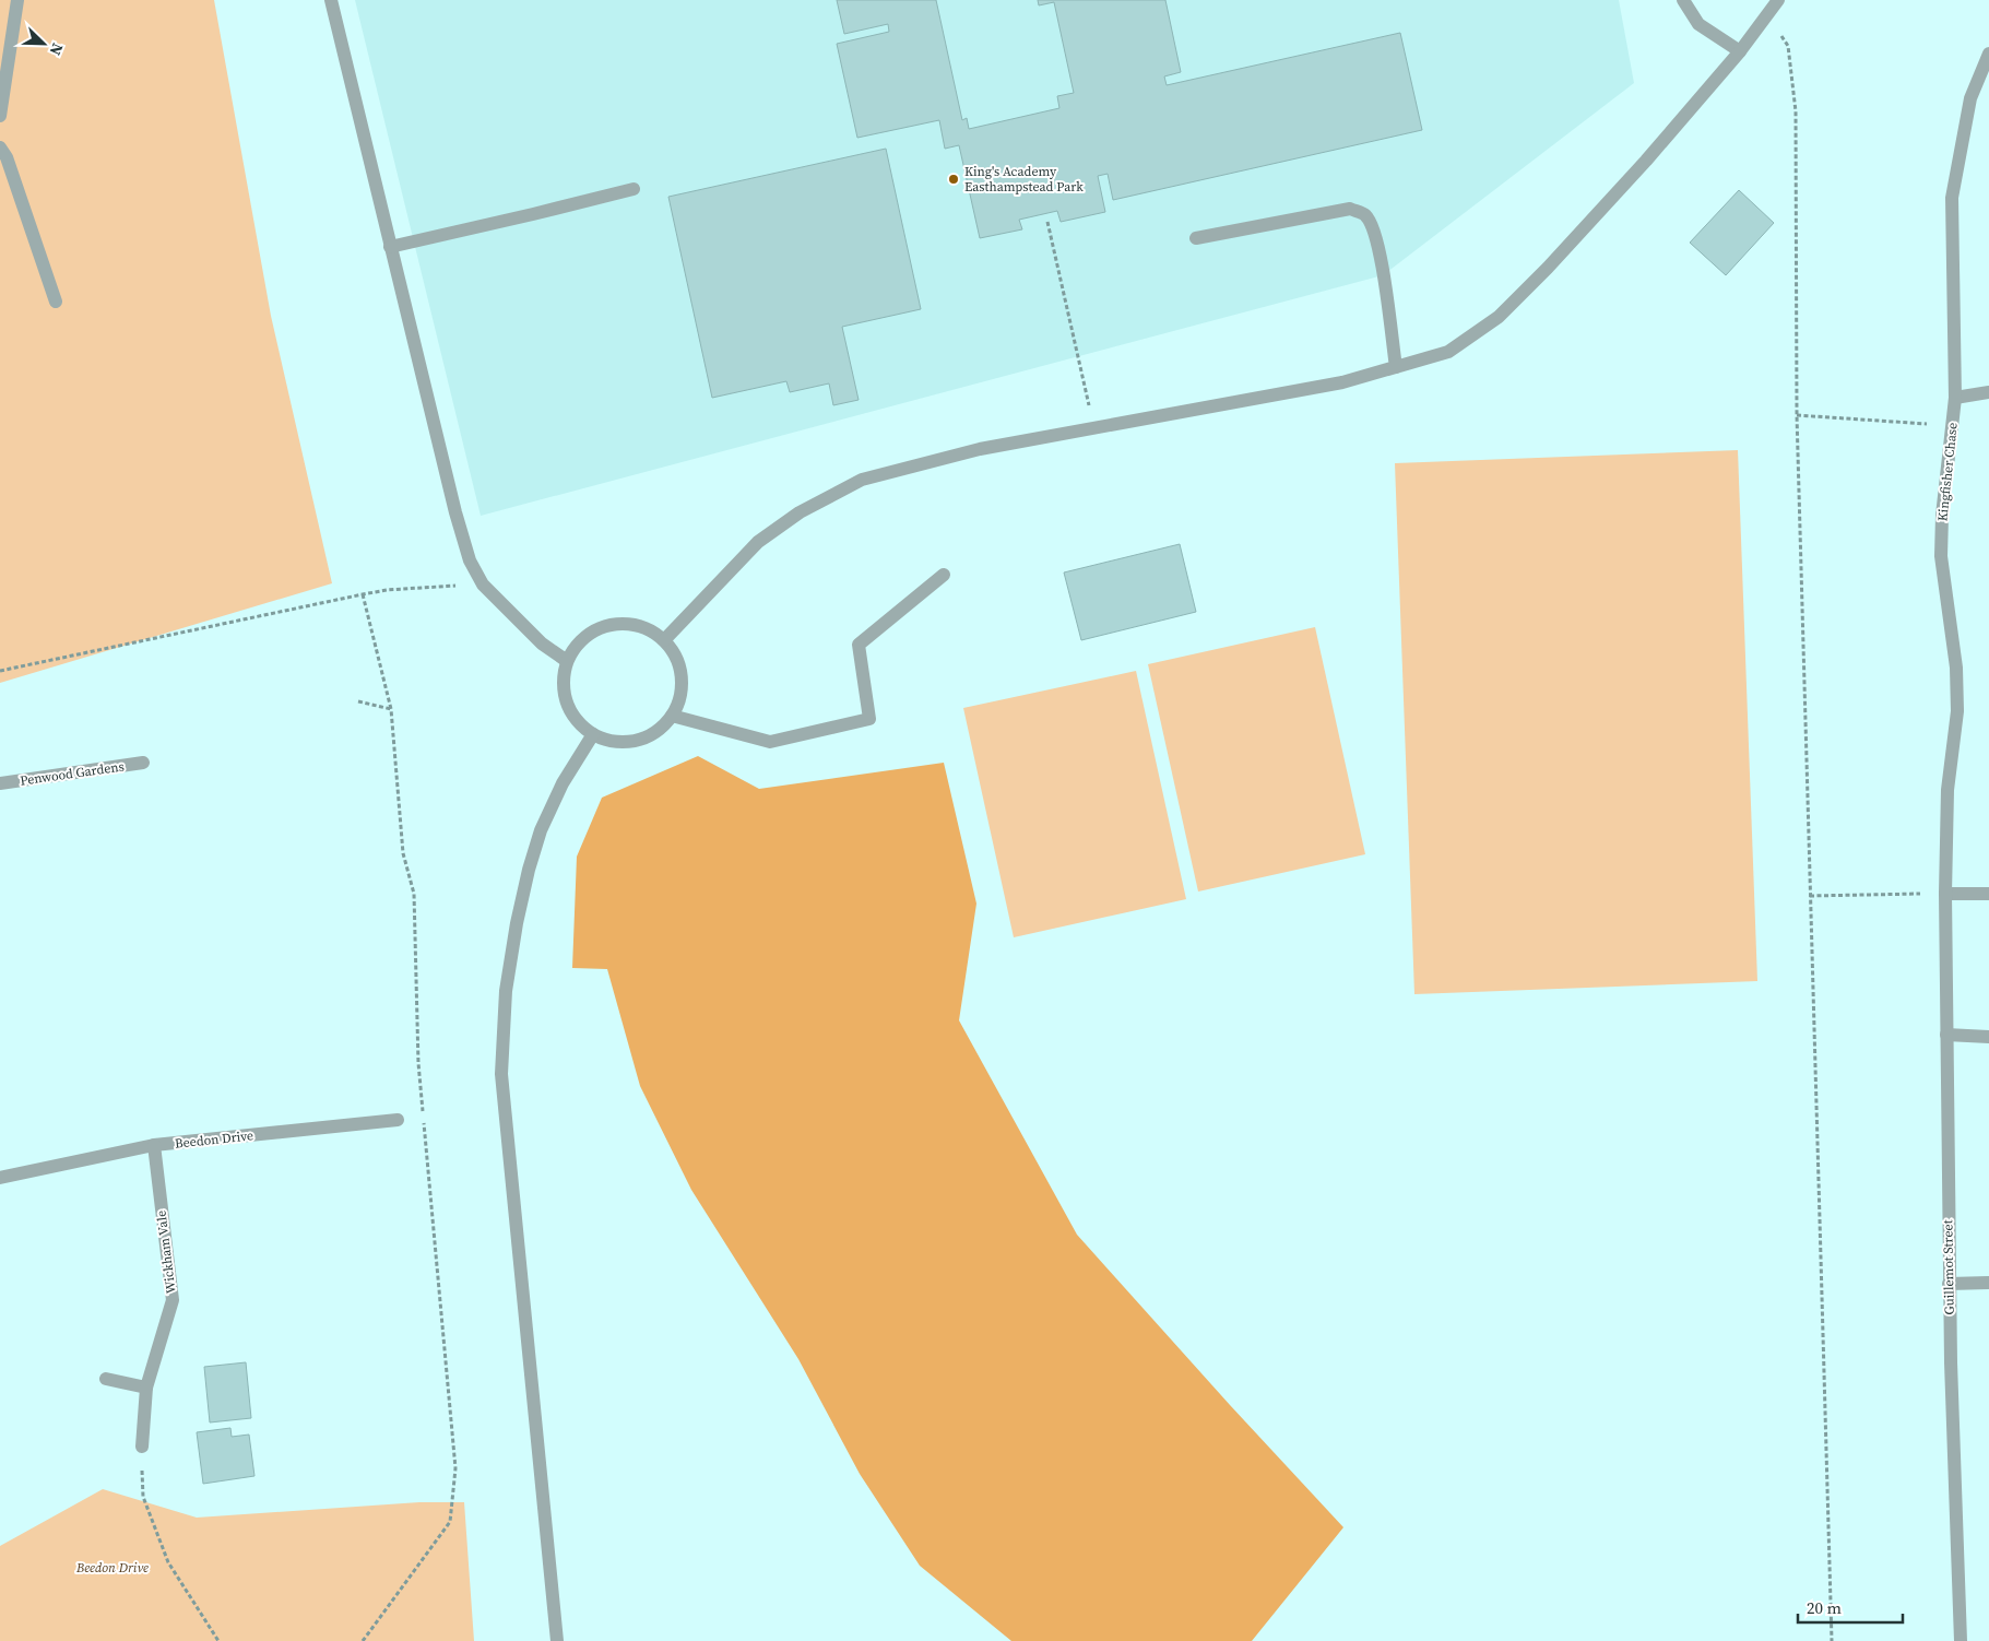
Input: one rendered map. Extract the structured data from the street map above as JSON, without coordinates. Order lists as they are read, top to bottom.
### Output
{
  "streets": {
    "street": [
      "Kingfisher Chase",
      "Penwood Gardens",
      "Beedon Drive",
      "Wickham Vale",
      "Guillemot Street"
    ]
  },
  "crossings": [
    ["Kingfisher Chase", "Guillemot Street"],
    ["Beedon Drive", "Wickham Vale"]
  ],
  "parks": ["Beedon Drive"],
  "places": ["King's Academy Easthampstead Park"],
  "scale_bar": "20 m",
  "north": "bottom right"
}
